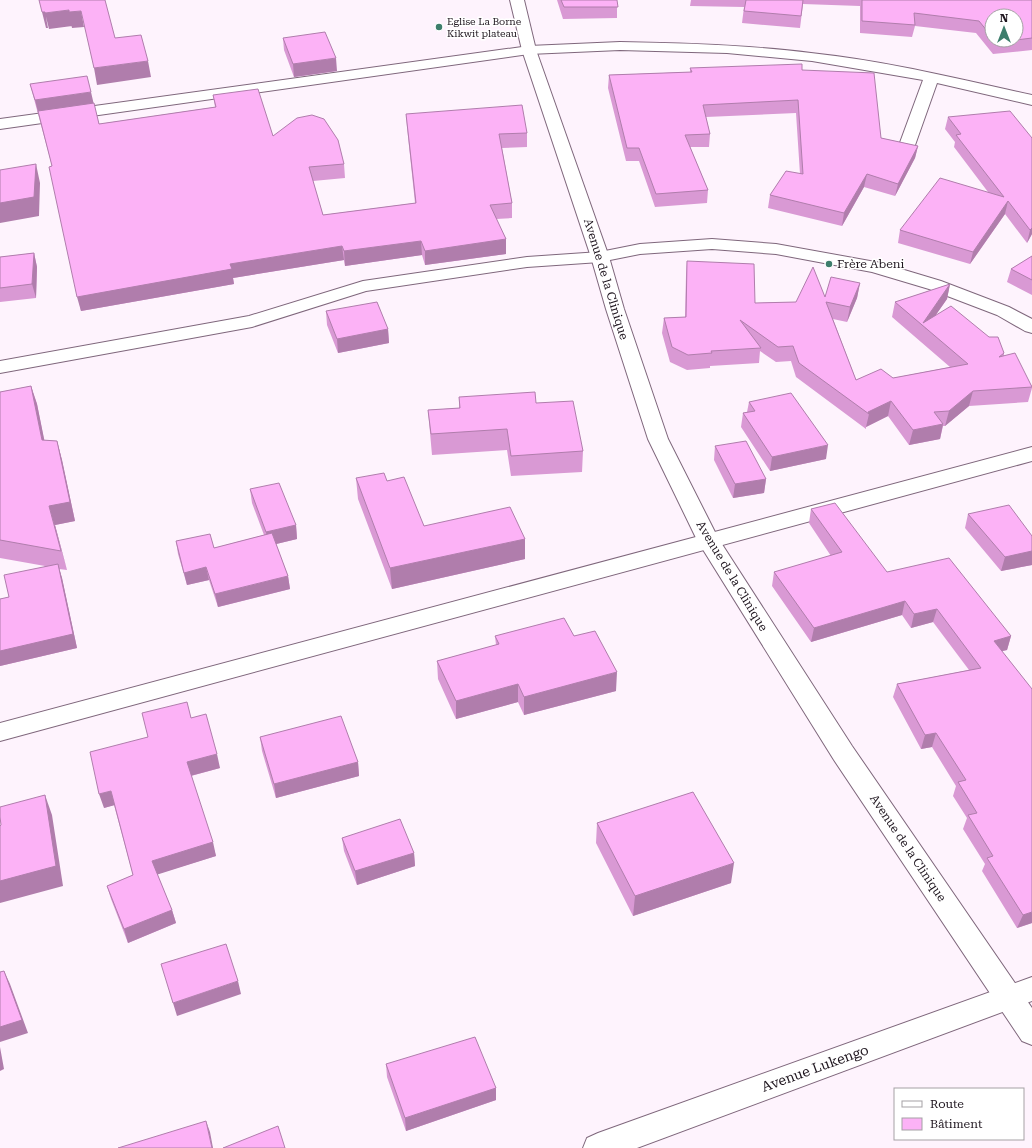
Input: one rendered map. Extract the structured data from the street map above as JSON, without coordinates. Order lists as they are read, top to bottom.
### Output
{
  "streets": {
    "street": ["Avenue de la Clinique", "Avenue Lukengo"]
  },
  "crossings": [
    ["Avenue de la Clinique", "Avenue Lukengo"]
  ],
  "places": ["Eglise La Borne Kikwit plateau", "Frère Abeni"],
  "legend": ["Route", "Bâtiment"],
  "north": "top"
}
